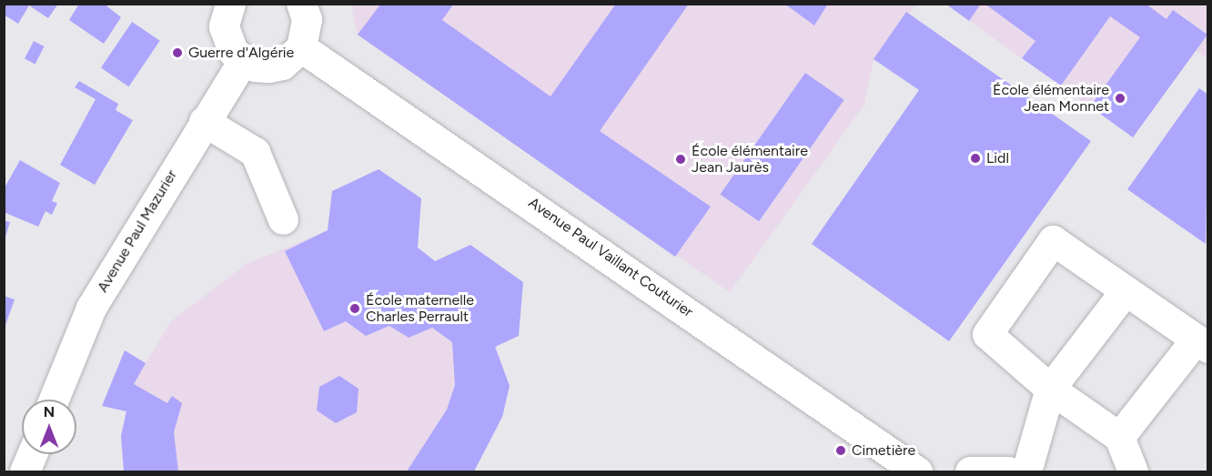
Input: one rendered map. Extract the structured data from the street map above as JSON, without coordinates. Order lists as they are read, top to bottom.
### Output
{
  "streets": {
    "street": ["Avenue Paul Mazurier", "Avenue Paul Vaillant Couturier"]
  },
  "places": [
    "Guerre d'Algérie",
    "École élémentaire Jean Monnet",
    "Lidl",
    "École élémentaire Jean Jaurès",
    "École maternelle Charles Perrault",
    "Cimetière"
  ],
  "north": "top"
}
